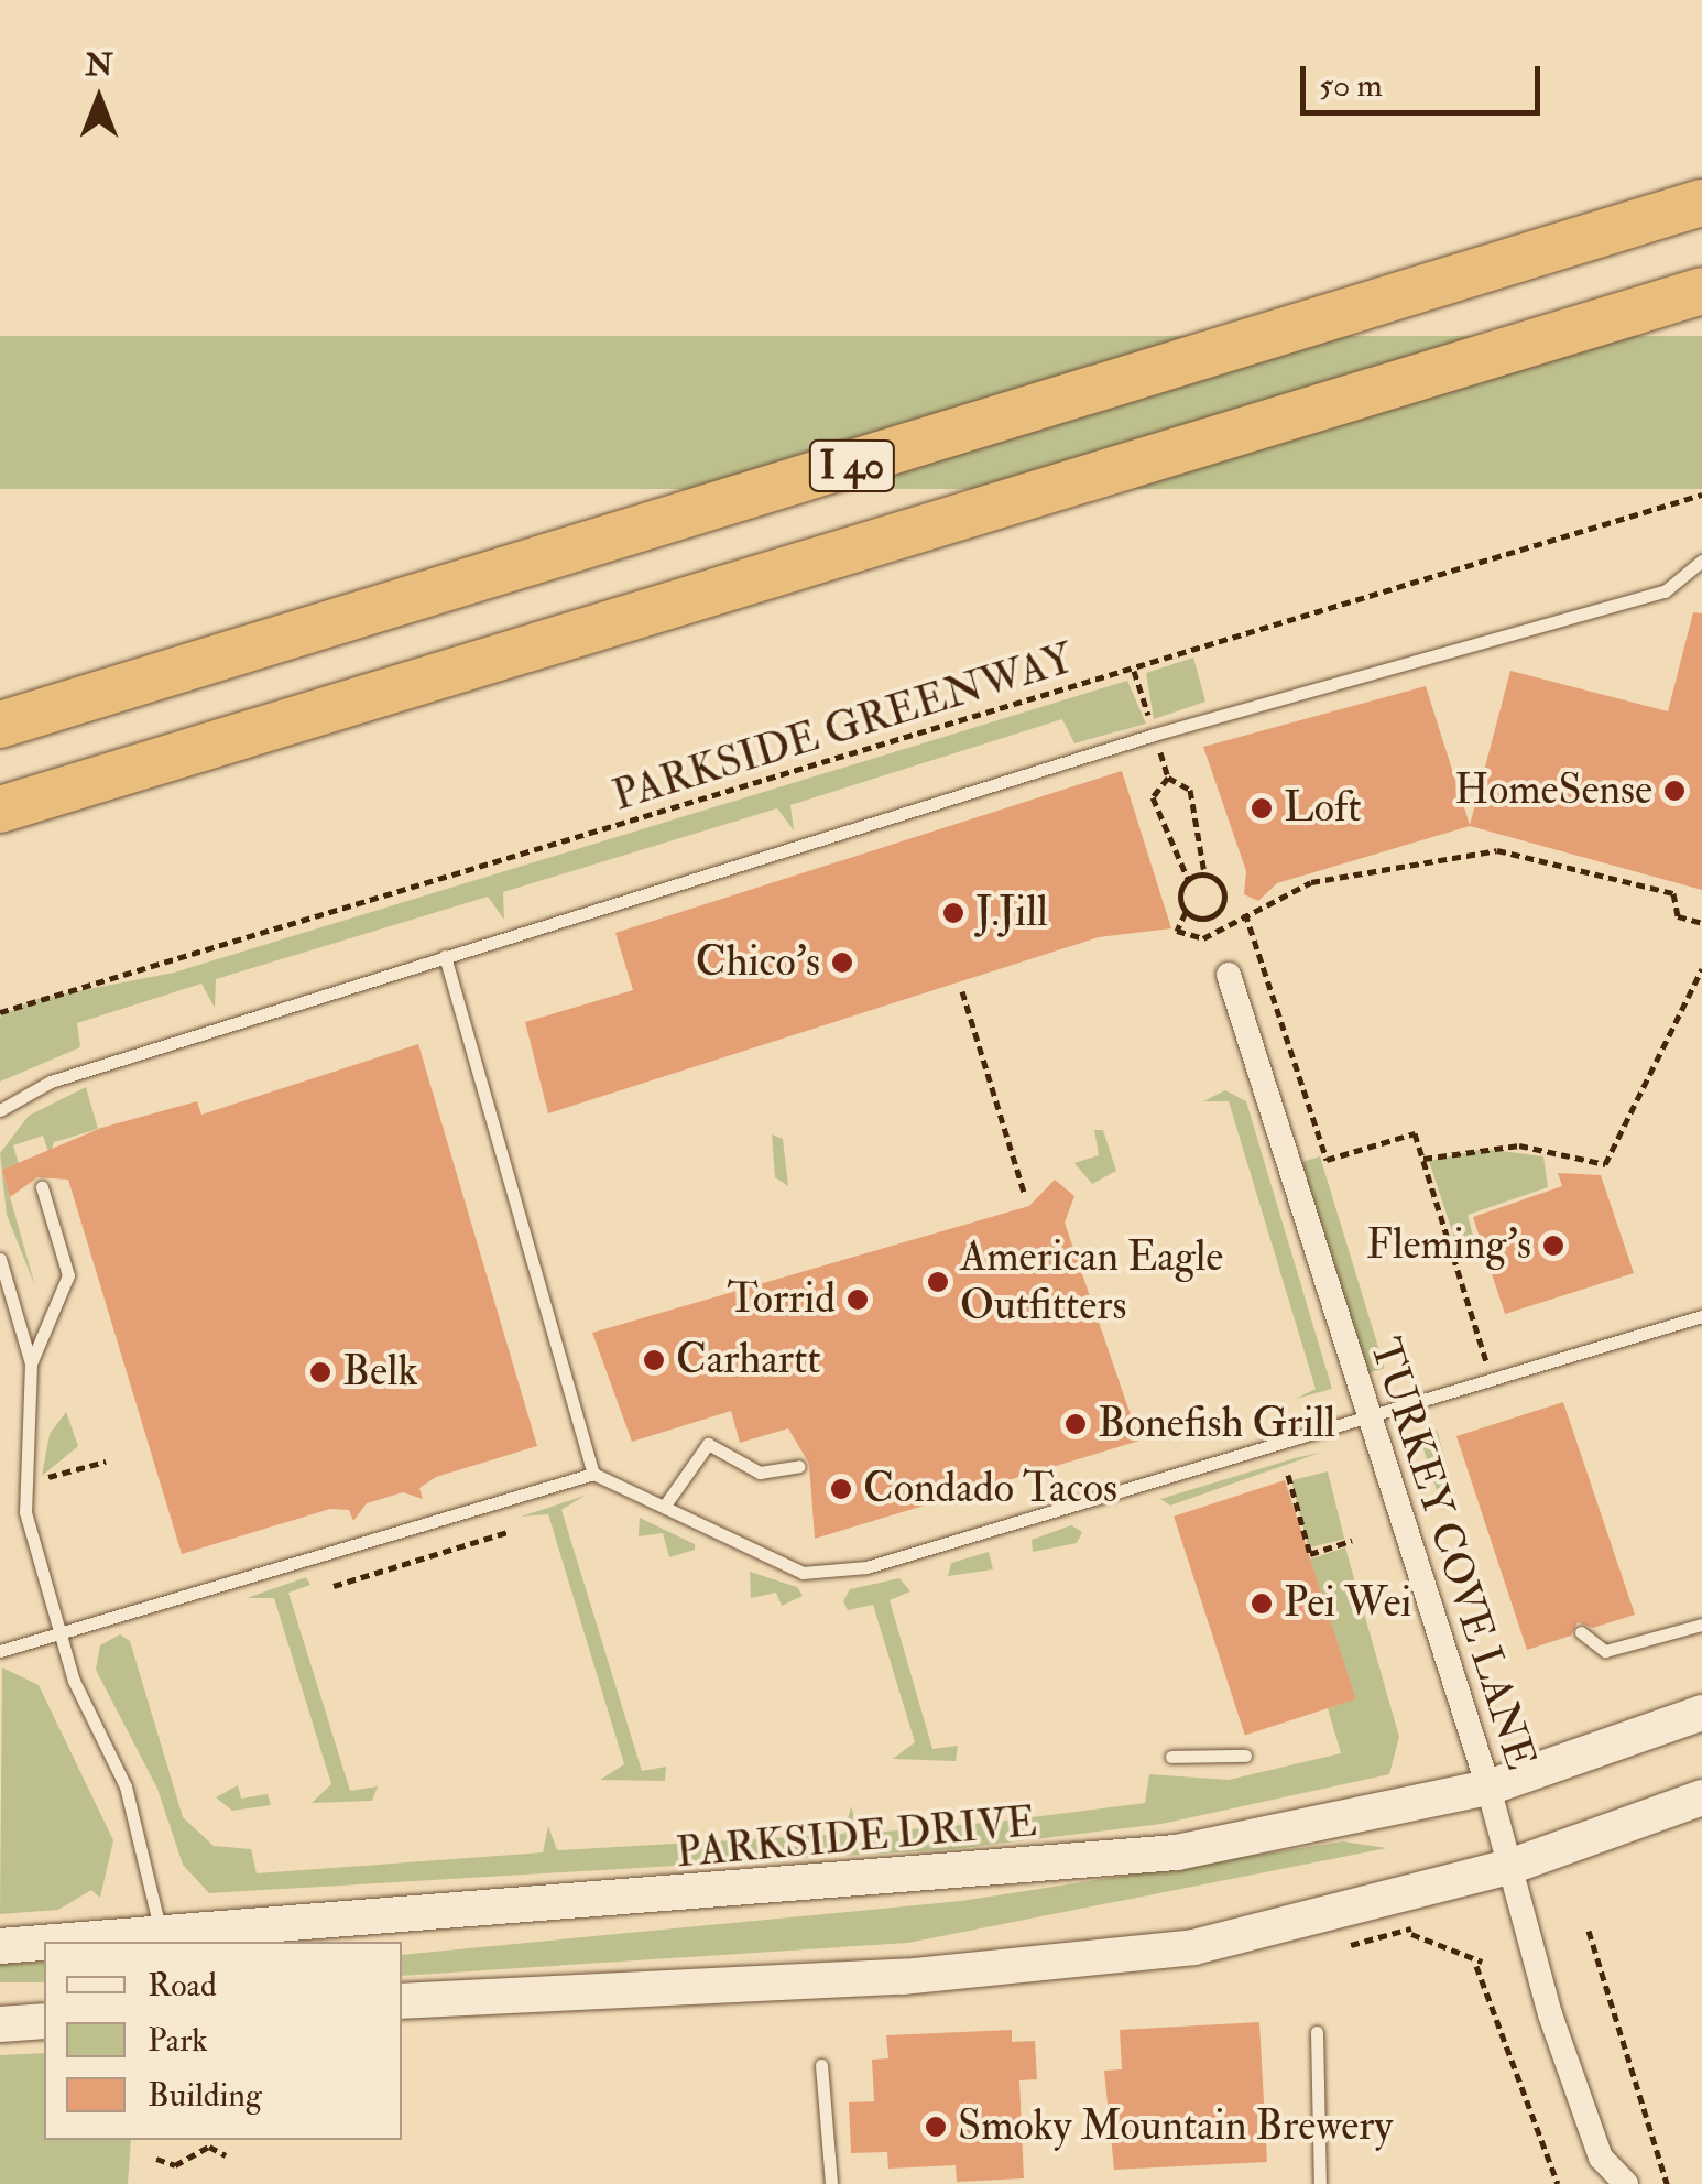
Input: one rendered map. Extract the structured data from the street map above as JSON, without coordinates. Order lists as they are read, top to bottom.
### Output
{
  "streets": {
    "highway": ["I 40"],
    "street": ["TURKEY COVE LANE", "PARKSIDE DRIVE"],
    "path": ["PARKSIDE GREENWAY"]
  },
  "crossings": [
    ["TURKEY COVE LANE", "PARKSIDE DRIVE"]
  ],
  "places": [
    "HomeSense",
    "Loft",
    "J.Jill",
    "Chico's",
    "Fleming's",
    "American Eagle Outfitters",
    "Torrid",
    "Carhartt",
    "Belk",
    "Bonefish Grill",
    "Condado Tacos",
    "Pei Wei",
    "Smoky Mountain Brewery"
  ],
  "legend": ["Road", "Park", "Building"],
  "scale_bar": "50 m",
  "north": "top"
}
